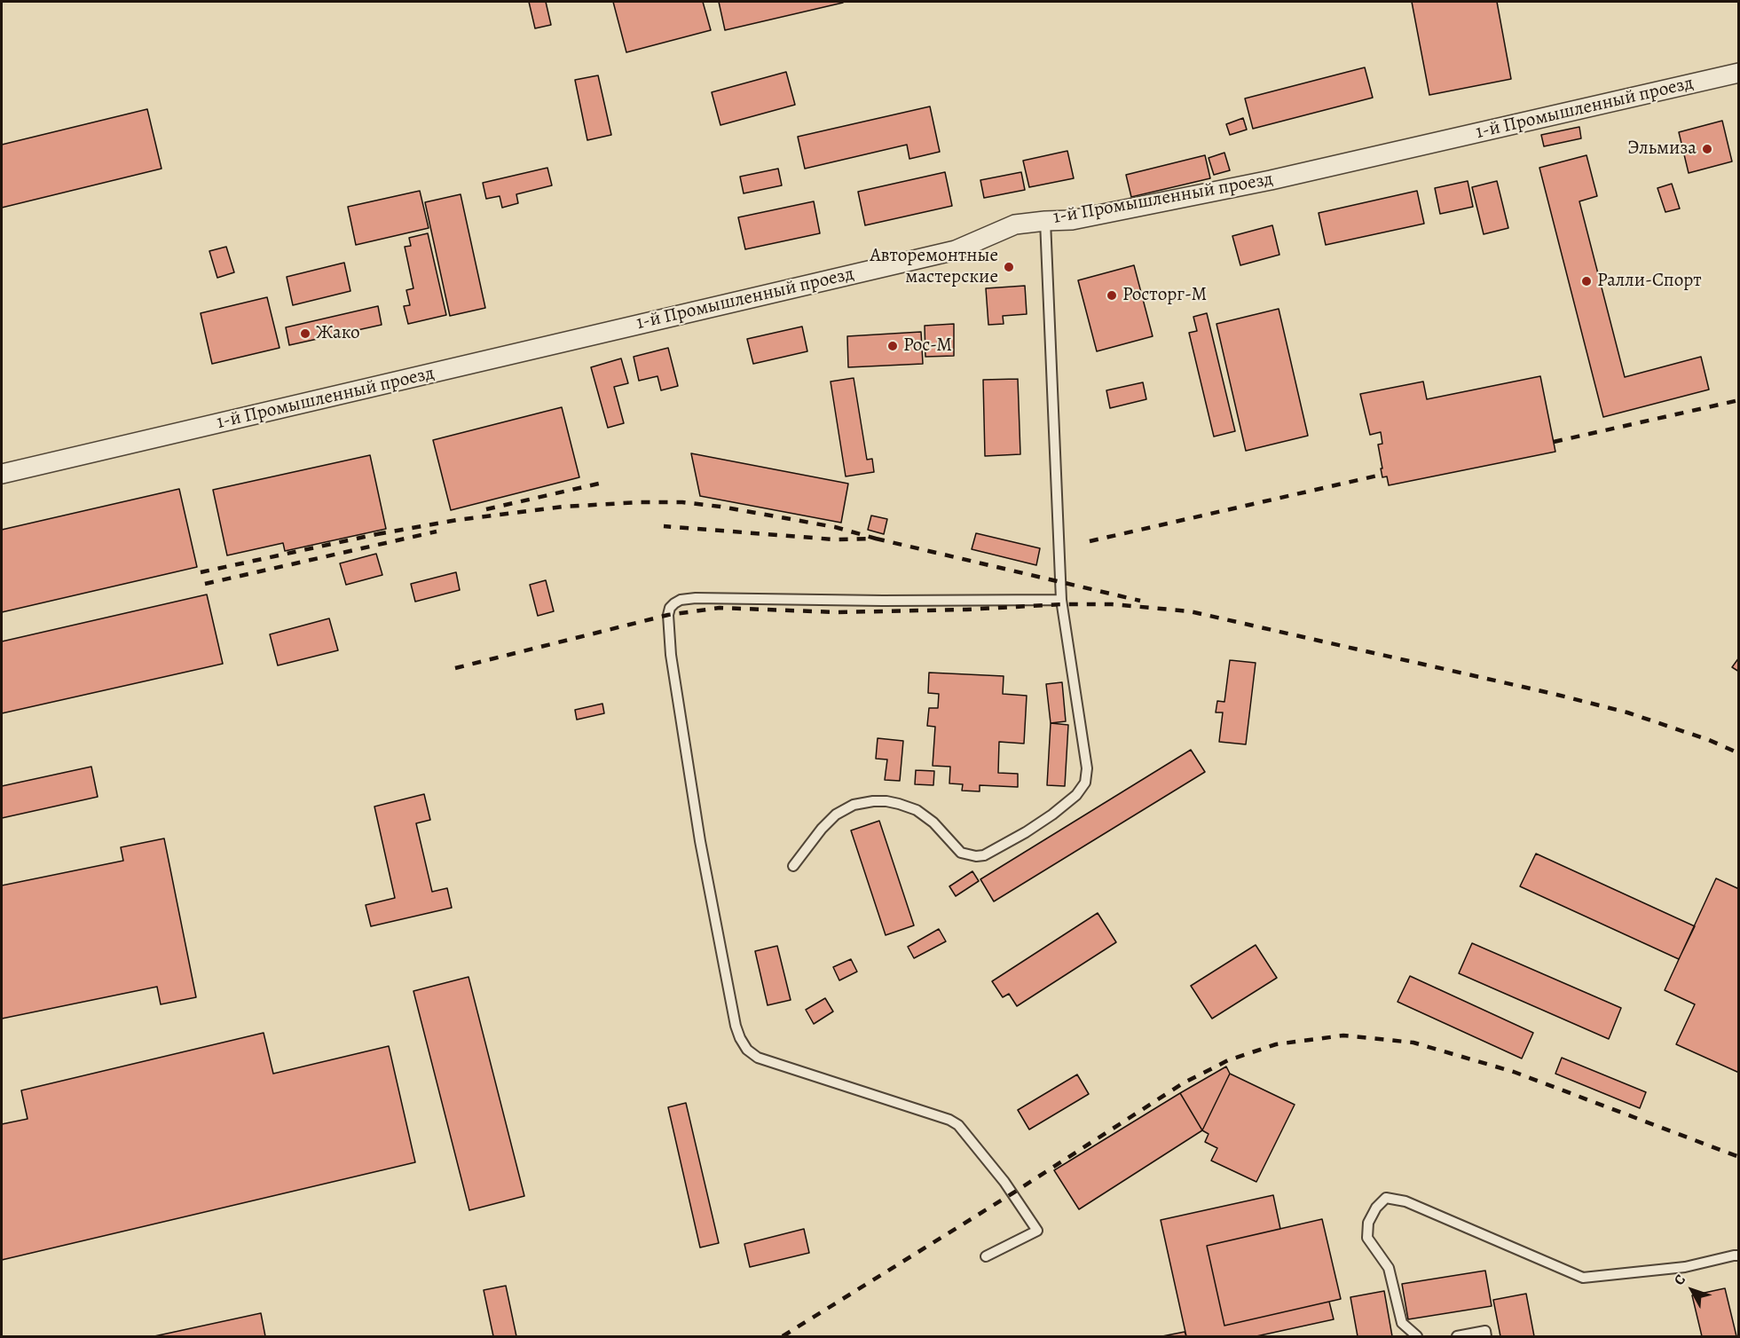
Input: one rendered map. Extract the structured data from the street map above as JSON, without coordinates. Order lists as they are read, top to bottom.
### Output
{
  "streets": {
    "street": ["1-й Промышленный проезд"]
  },
  "places": [
    "Эльмиза",
    "Авторемонтные мастерские",
    "Ралли-Спорт",
    "Росторг-М",
    "Жако",
    "Рос-М"
  ],
  "north": "top left"
}
